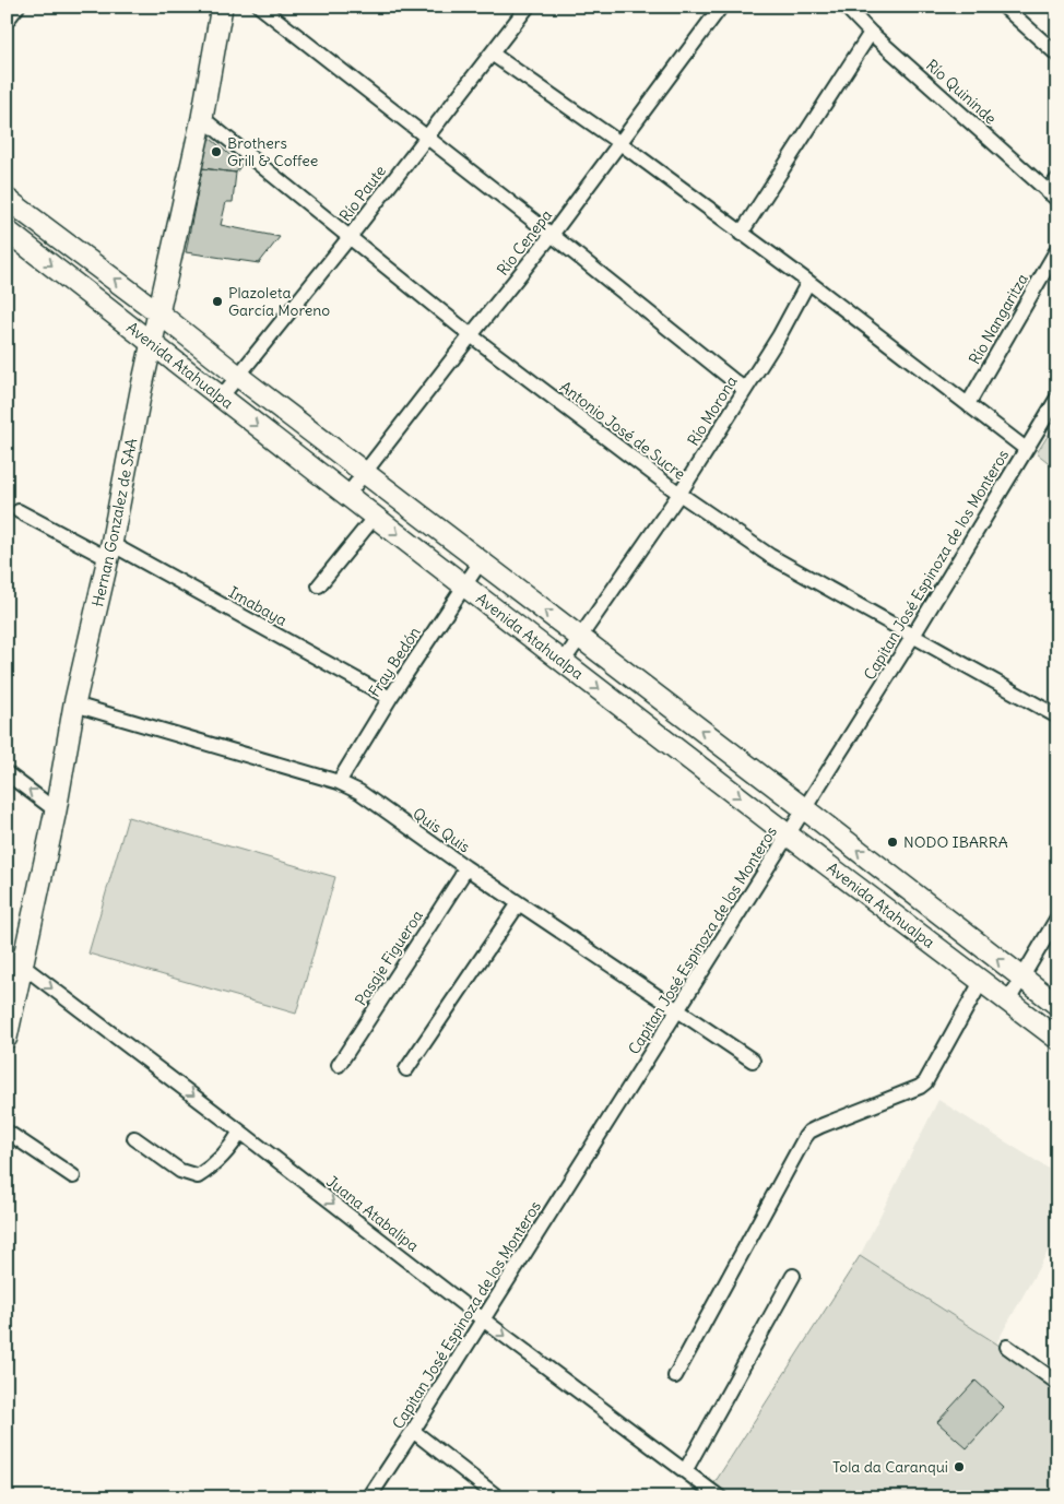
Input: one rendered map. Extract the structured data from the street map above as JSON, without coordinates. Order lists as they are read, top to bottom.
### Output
{
  "streets": {
    "main road": ["Avenida Atahualpa", "Hernan Gonzalez de SAA"],
    "street": [
      "Río Quininde",
      "Río Paute",
      "Río Cenepa",
      "Río Nangaritza",
      "Río Morona",
      "Antonio José de Sucre",
      "Capitan José Espinoza de los Monteros",
      "Imabaya",
      "Fray Bedón",
      "Quis Quis",
      "Pasaje Figueroa",
      "Juana Atabalipa"
    ]
  },
  "crossings": [
    ["Río Paute", "Avenida Atahualpa"],
    ["Río Paute", "Antonio José de Sucre"],
    ["Río Cenepa", "Avenida Atahualpa"],
    ["Río Cenepa", "Antonio José de Sucre"],
    ["Avenida Atahualpa", "Río Morona"],
    ["Avenida Atahualpa", "Hernan Gonzalez de SAA"],
    ["Avenida Atahualpa", "Capitan José Espinoza de los Monteros"],
    ["Avenida Atahualpa", "Fray Bedón"],
    ["Río Morona", "Antonio José de Sucre"],
    ["Antonio José de Sucre", "Hernan Gonzalez de SAA"],
    ["Antonio José de Sucre", "Capitan José Espinoza de los Monteros"],
    ["Hernan Gonzalez de SAA", "Imabaya"],
    ["Hernan Gonzalez de SAA", "Quis Quis"],
    ["Hernan Gonzalez de SAA", "Juana Atabalipa"],
    ["Capitan José Espinoza de los Monteros", "Quis Quis"],
    ["Capitan José Espinoza de los Monteros", "Juana Atabalipa"],
    ["Imabaya", "Fray Bedón"],
    ["Fray Bedón", "Quis Quis"],
    ["Quis Quis", "Pasaje Figueroa"]
  ],
  "one_way": ["Juana Atabalipa"],
  "places": [
    "Brothers Grill & Coffee",
    "Plazoleta García Moreno",
    "NODO IBARRA",
    "Tola da Caranqui"
  ]
}
